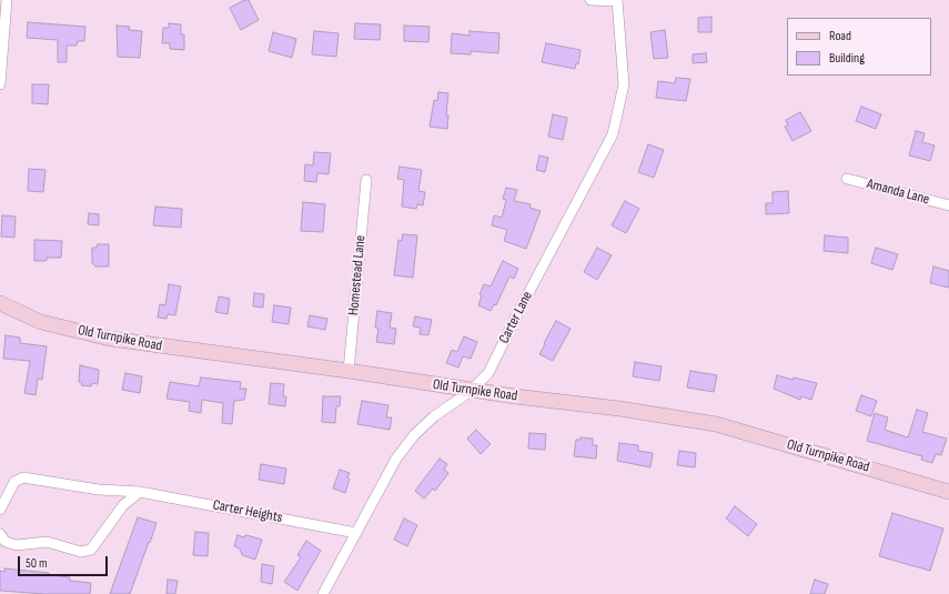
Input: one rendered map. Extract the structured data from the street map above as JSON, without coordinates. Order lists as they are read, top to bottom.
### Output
{
  "streets": {
    "main road": ["Old Turnpike Road"],
    "street": [
      "Amanda Lane",
      "Homestead Lane",
      "Carter Lane",
      "Carter Heights"
    ]
  },
  "crossings": [
    ["Homestead Lane", "Old Turnpike Road"],
    ["Carter Lane", "Old Turnpike Road"],
    ["Carter Lane", "Carter Heights"]
  ],
  "legend": ["Road", "Building"],
  "scale_bar": "50 m"
}
